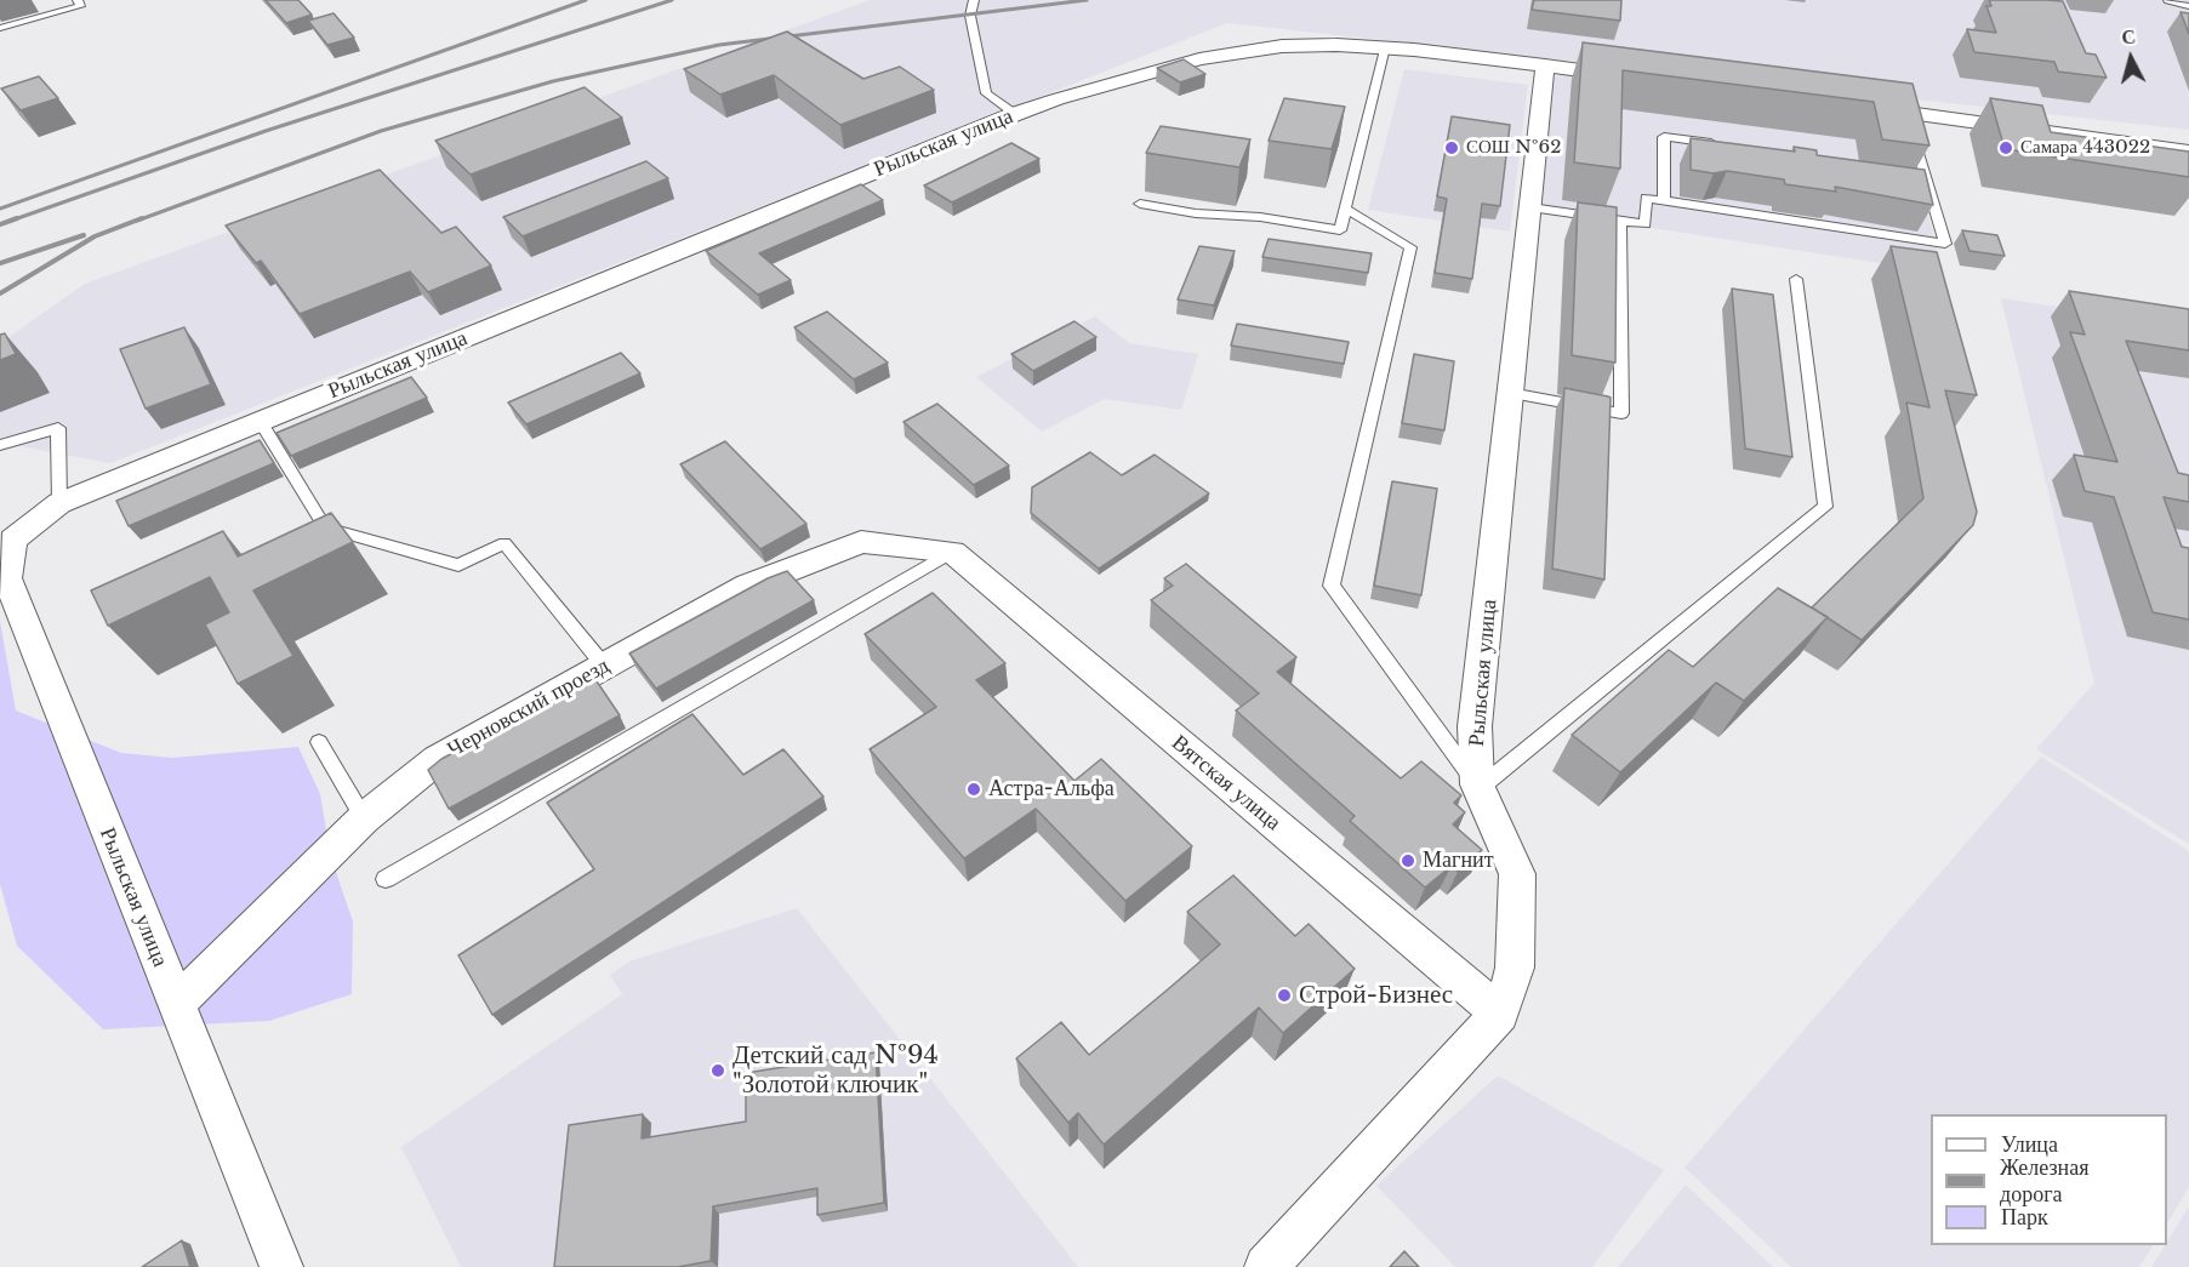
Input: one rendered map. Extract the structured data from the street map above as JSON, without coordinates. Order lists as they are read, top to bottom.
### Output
{
  "streets": {
    "street": ["Рыльская улица", "Черновский проезд", "Вятская улица"]
  },
  "crossings": [
    ["Рыльская улица", "Черновский проезд"],
    ["Рыльская улица", "Вятская улица"],
    ["Черновский проезд", "Вятская улица"]
  ],
  "places": [
    "СОШ №62",
    "Самара 443022",
    "Астра-Альфа",
    "Магнит",
    "Строй-Бизнес",
    "Детский сад №94 \"Золотой ключик\""
  ],
  "legend": ["Улица", "Железная дорога", "Парк"],
  "north": "top"
}
